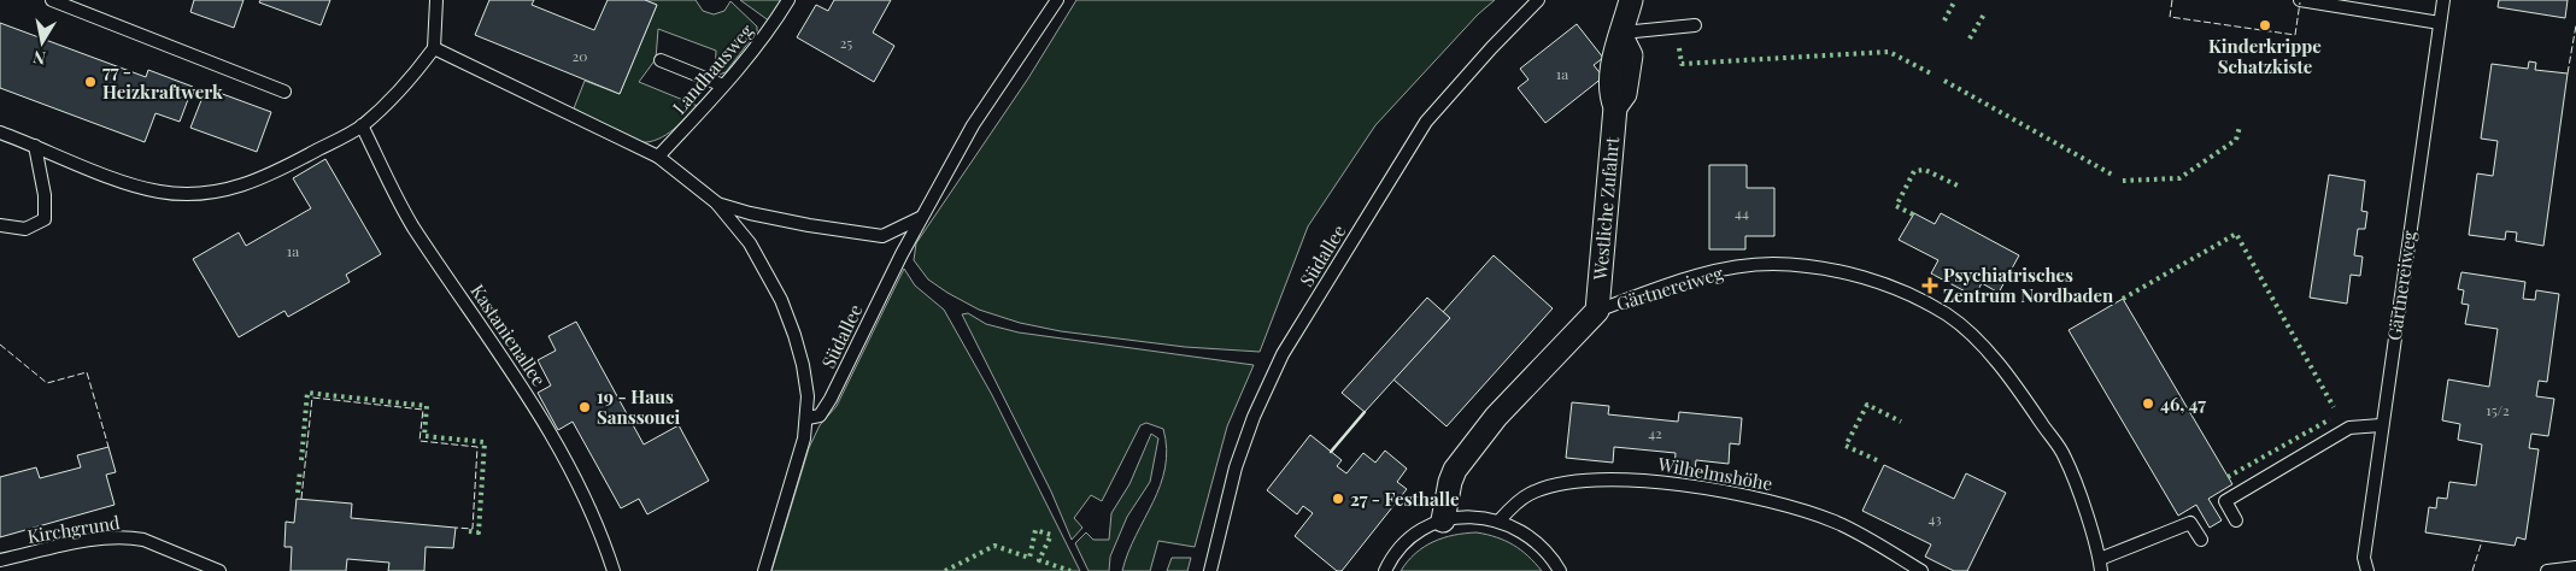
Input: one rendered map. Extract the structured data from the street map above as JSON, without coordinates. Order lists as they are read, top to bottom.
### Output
{
  "streets": {
    "street": ["Westliche Zufahrt", "Gärtnereiweg"],
    "lane": [
      "Landhausweg",
      "Südallee",
      "Kastanienallee",
      "Wilhelmshöhe",
      "Kirchgrund"
    ]
  },
  "crossings": [
    ["Westliche Zufahrt", "Gärtnereiweg"]
  ],
  "places": {
    "other": [
      "Kinderkrippe Schatzkiste",
      "77 - Heizkraftwerk",
      "46, 47",
      "19 - Haus Sanssouci",
      "27 - Festhalle"
    ],
    "health": ["Psychiatrisches Zentrum Nordbaden"]
  },
  "house_numbers": [
    "25",
    "20",
    "1a",
    "44",
    "1a",
    "15/2",
    "42",
    "43"
  ],
  "north": "bottom"
}
